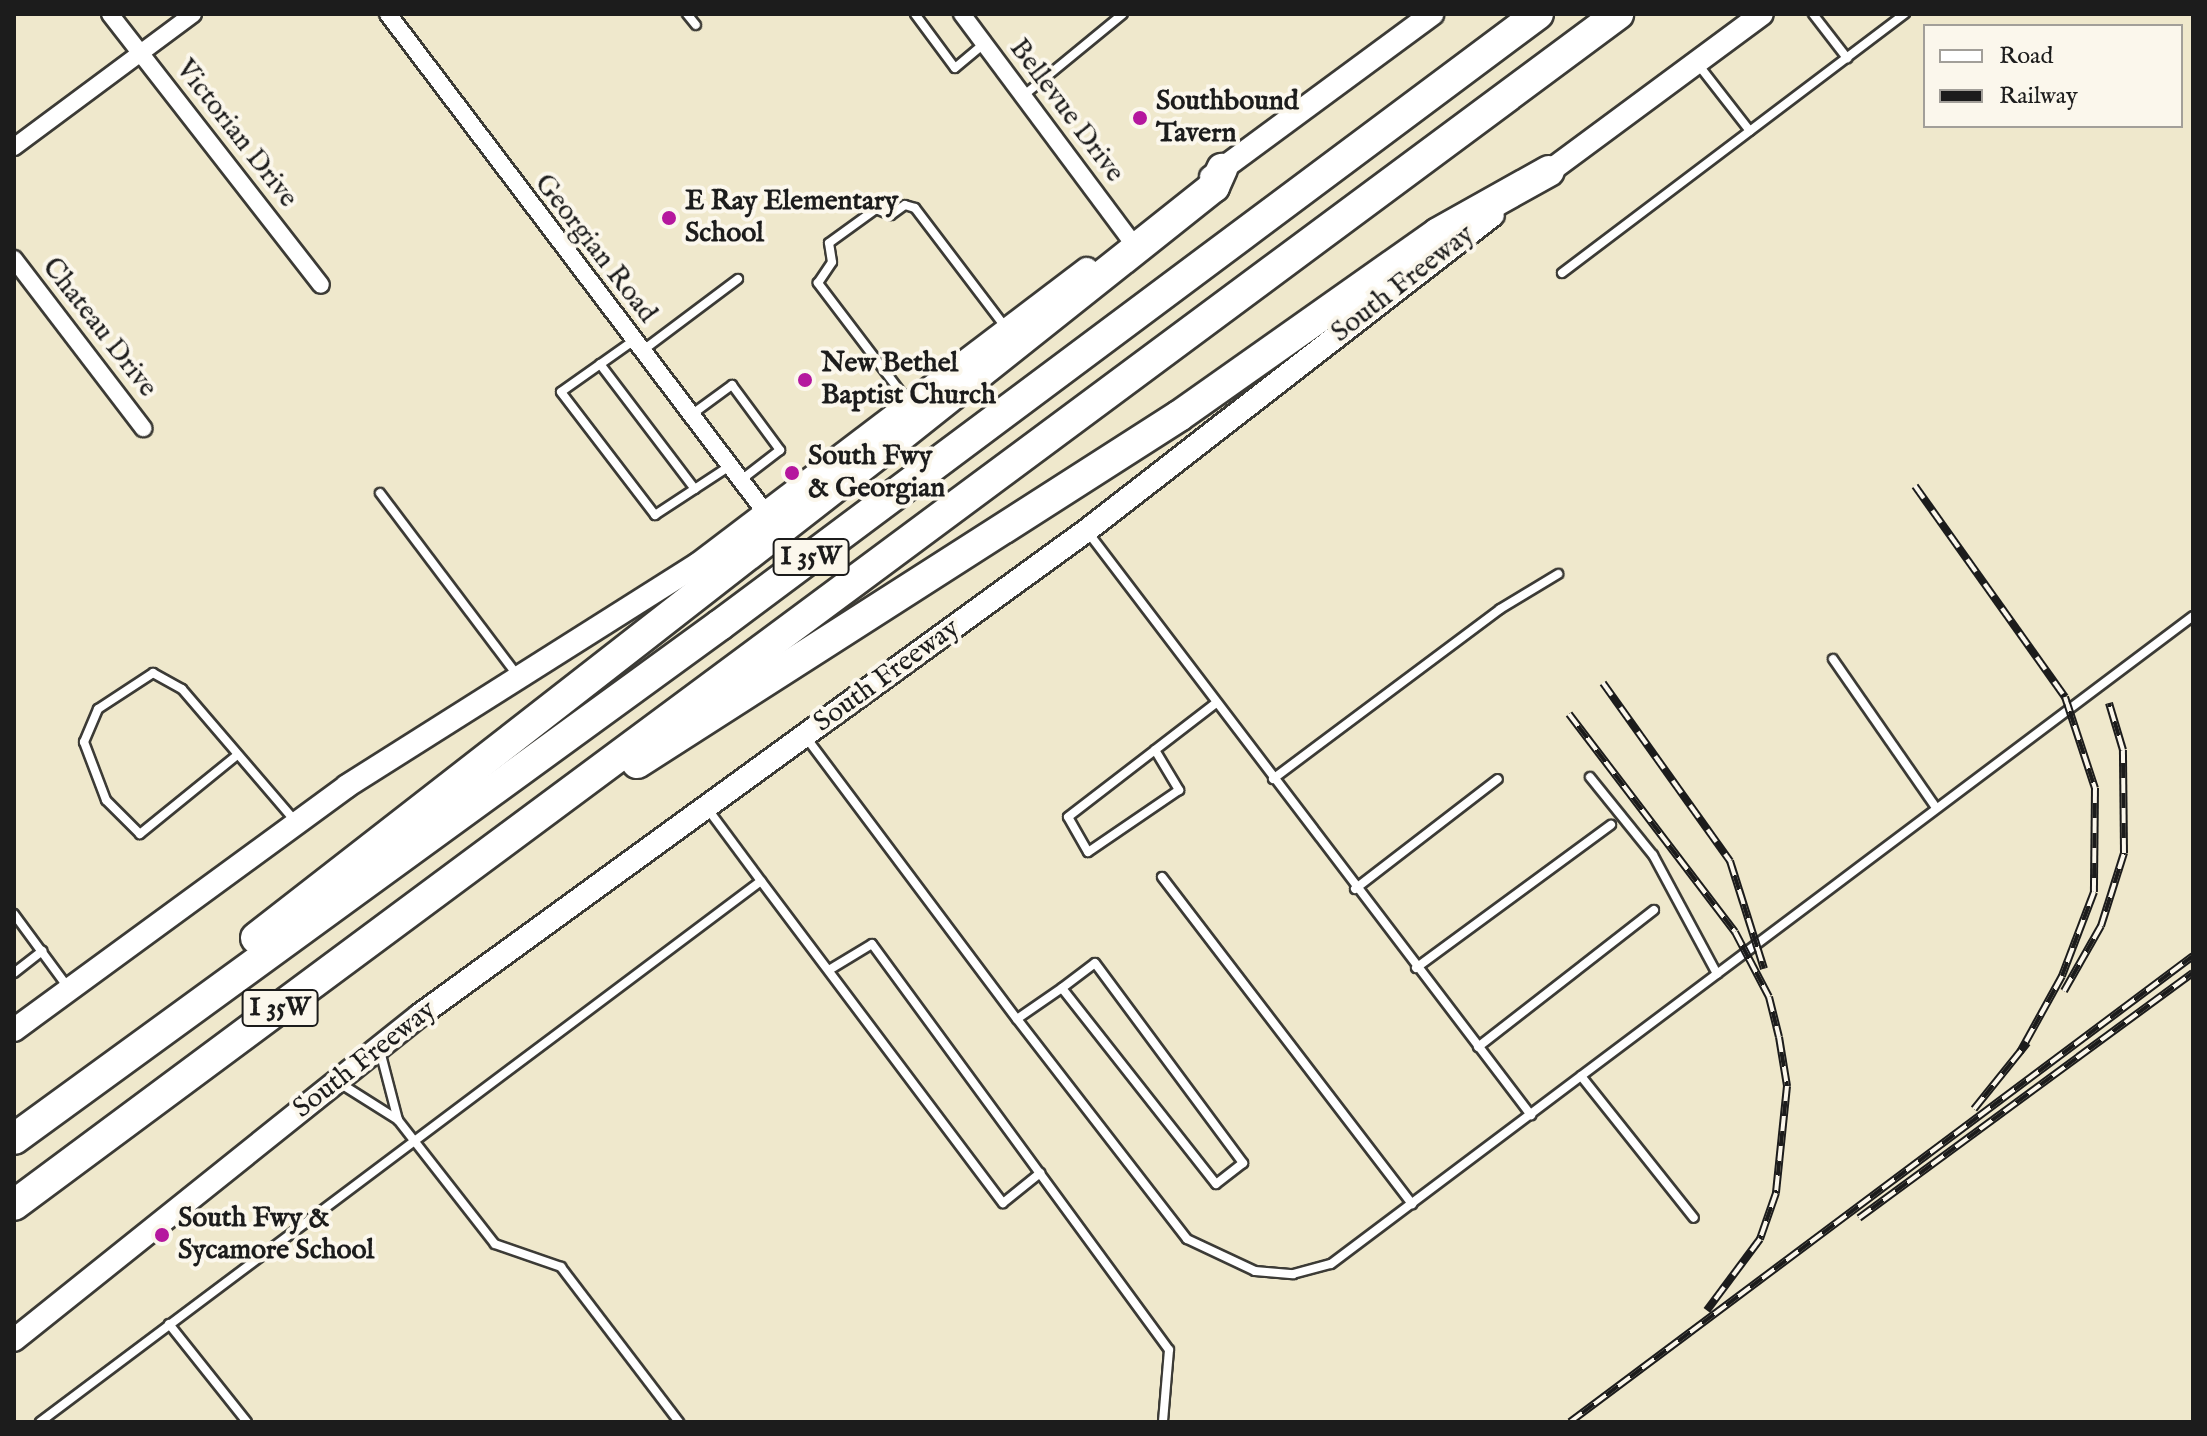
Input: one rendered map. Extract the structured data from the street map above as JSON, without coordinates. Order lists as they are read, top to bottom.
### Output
{
  "streets": {
    "highway": ["I 35W"],
    "main road": ["South Freeway"],
    "street": [
      "Bellevue Drive",
      "Victorian Drive",
      "Georgian Road",
      "Chateau Drive"
    ]
  },
  "places": [
    "Southbound Tavern",
    "E Ray Elementary School",
    "New Bethel Baptist Church",
    "South Fwy & Georgian",
    "South Fwy & Sycamore School"
  ],
  "legend": ["Road", "Railway"]
}
